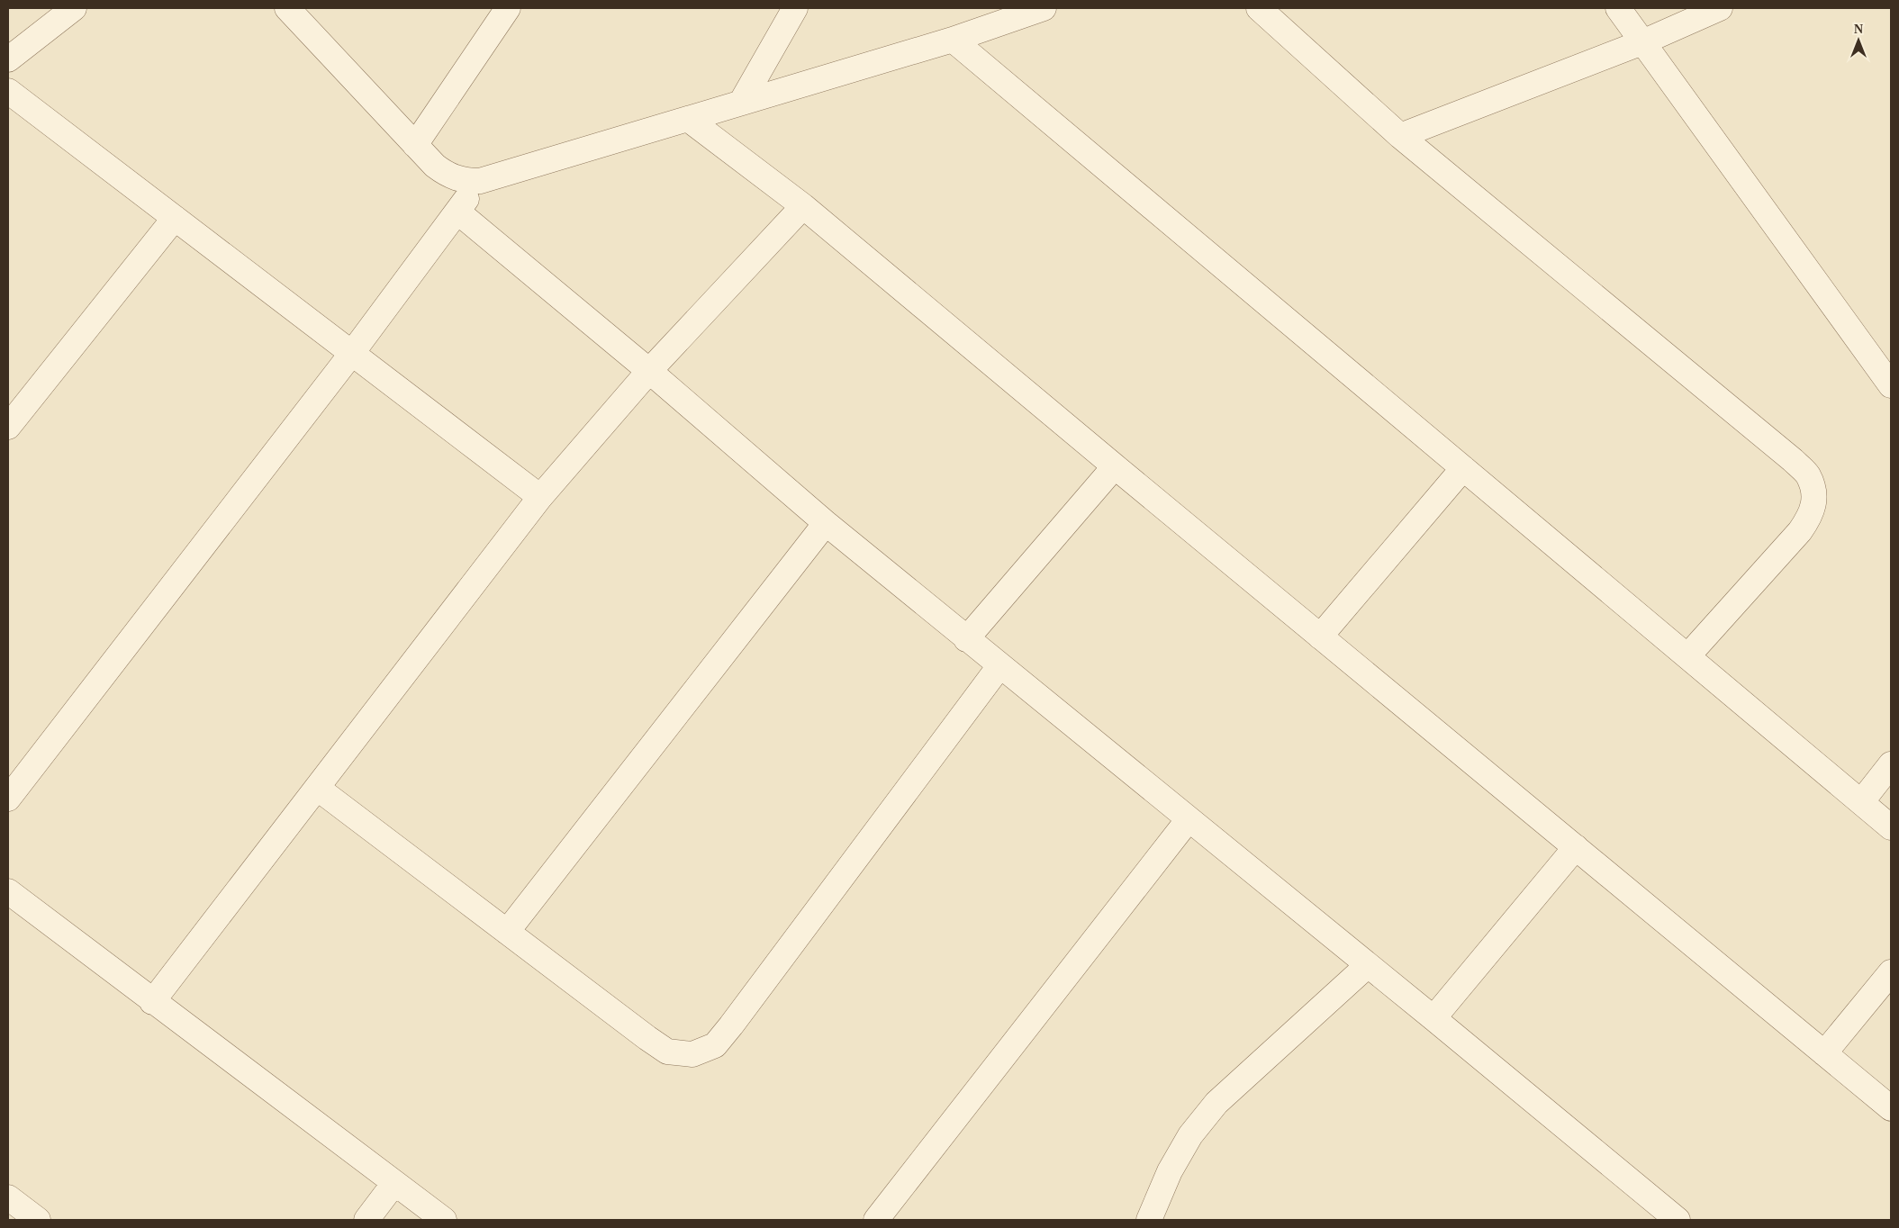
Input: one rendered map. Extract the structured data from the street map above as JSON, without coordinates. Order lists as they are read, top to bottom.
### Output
{
  "north": "top"
}
